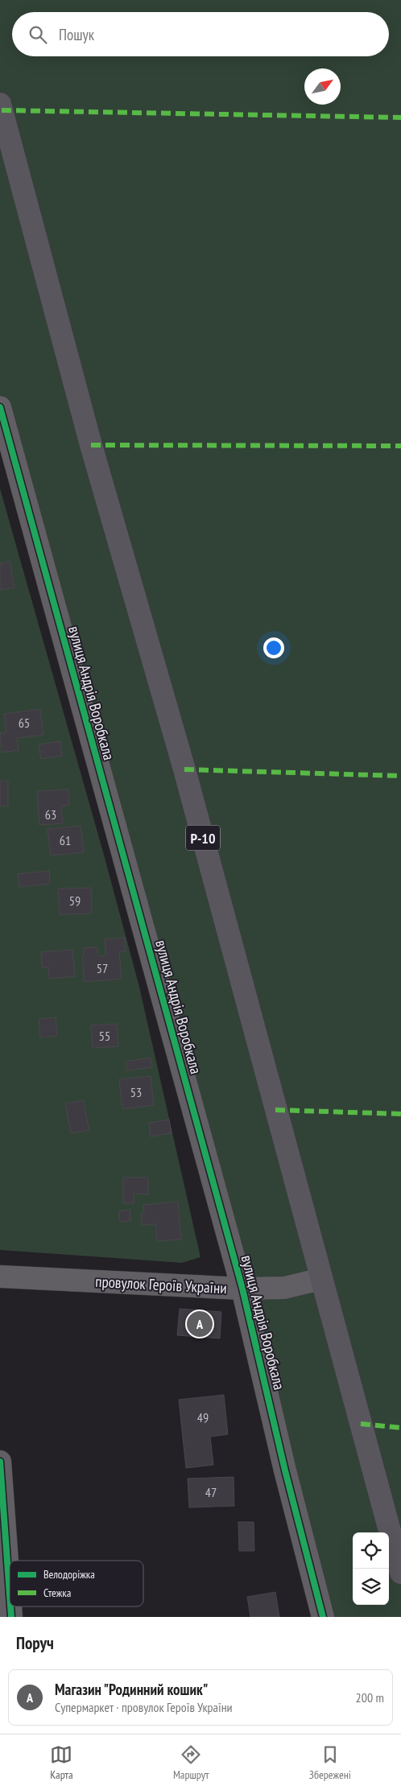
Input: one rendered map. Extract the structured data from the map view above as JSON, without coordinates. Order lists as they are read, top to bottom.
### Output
{
  "streets": {
    "main road": ["Р-10"],
    "street": ["вулиця Андрія Воробкала", "провулок Героїв України"]
  },
  "crossings": [
    ["вулиця Андрія Воробкала", "провулок Героїв України"],
    ["Р-10", "провулок Героїв України"]
  ],
  "house_numbers": [
    "65",
    "63",
    "61",
    "59",
    "57",
    "55",
    "53",
    "49",
    "47"
  ],
  "legend": ["Велодоріжка", "Стежка"],
  "north": "top right",
  "page": {
    "search": "Пошук",
    "pins": "A",
    "heading": "Поруч",
    "list": [
      {
        "mark": "A",
        "name": "Магазин \"Родинний кошик\"",
        "note": "Супермаркет · провулок Героїв України",
        "value": "200 m"
      }
    ],
    "nav": ["Карта", "Маршрут", "Збережені"]
  }
}
